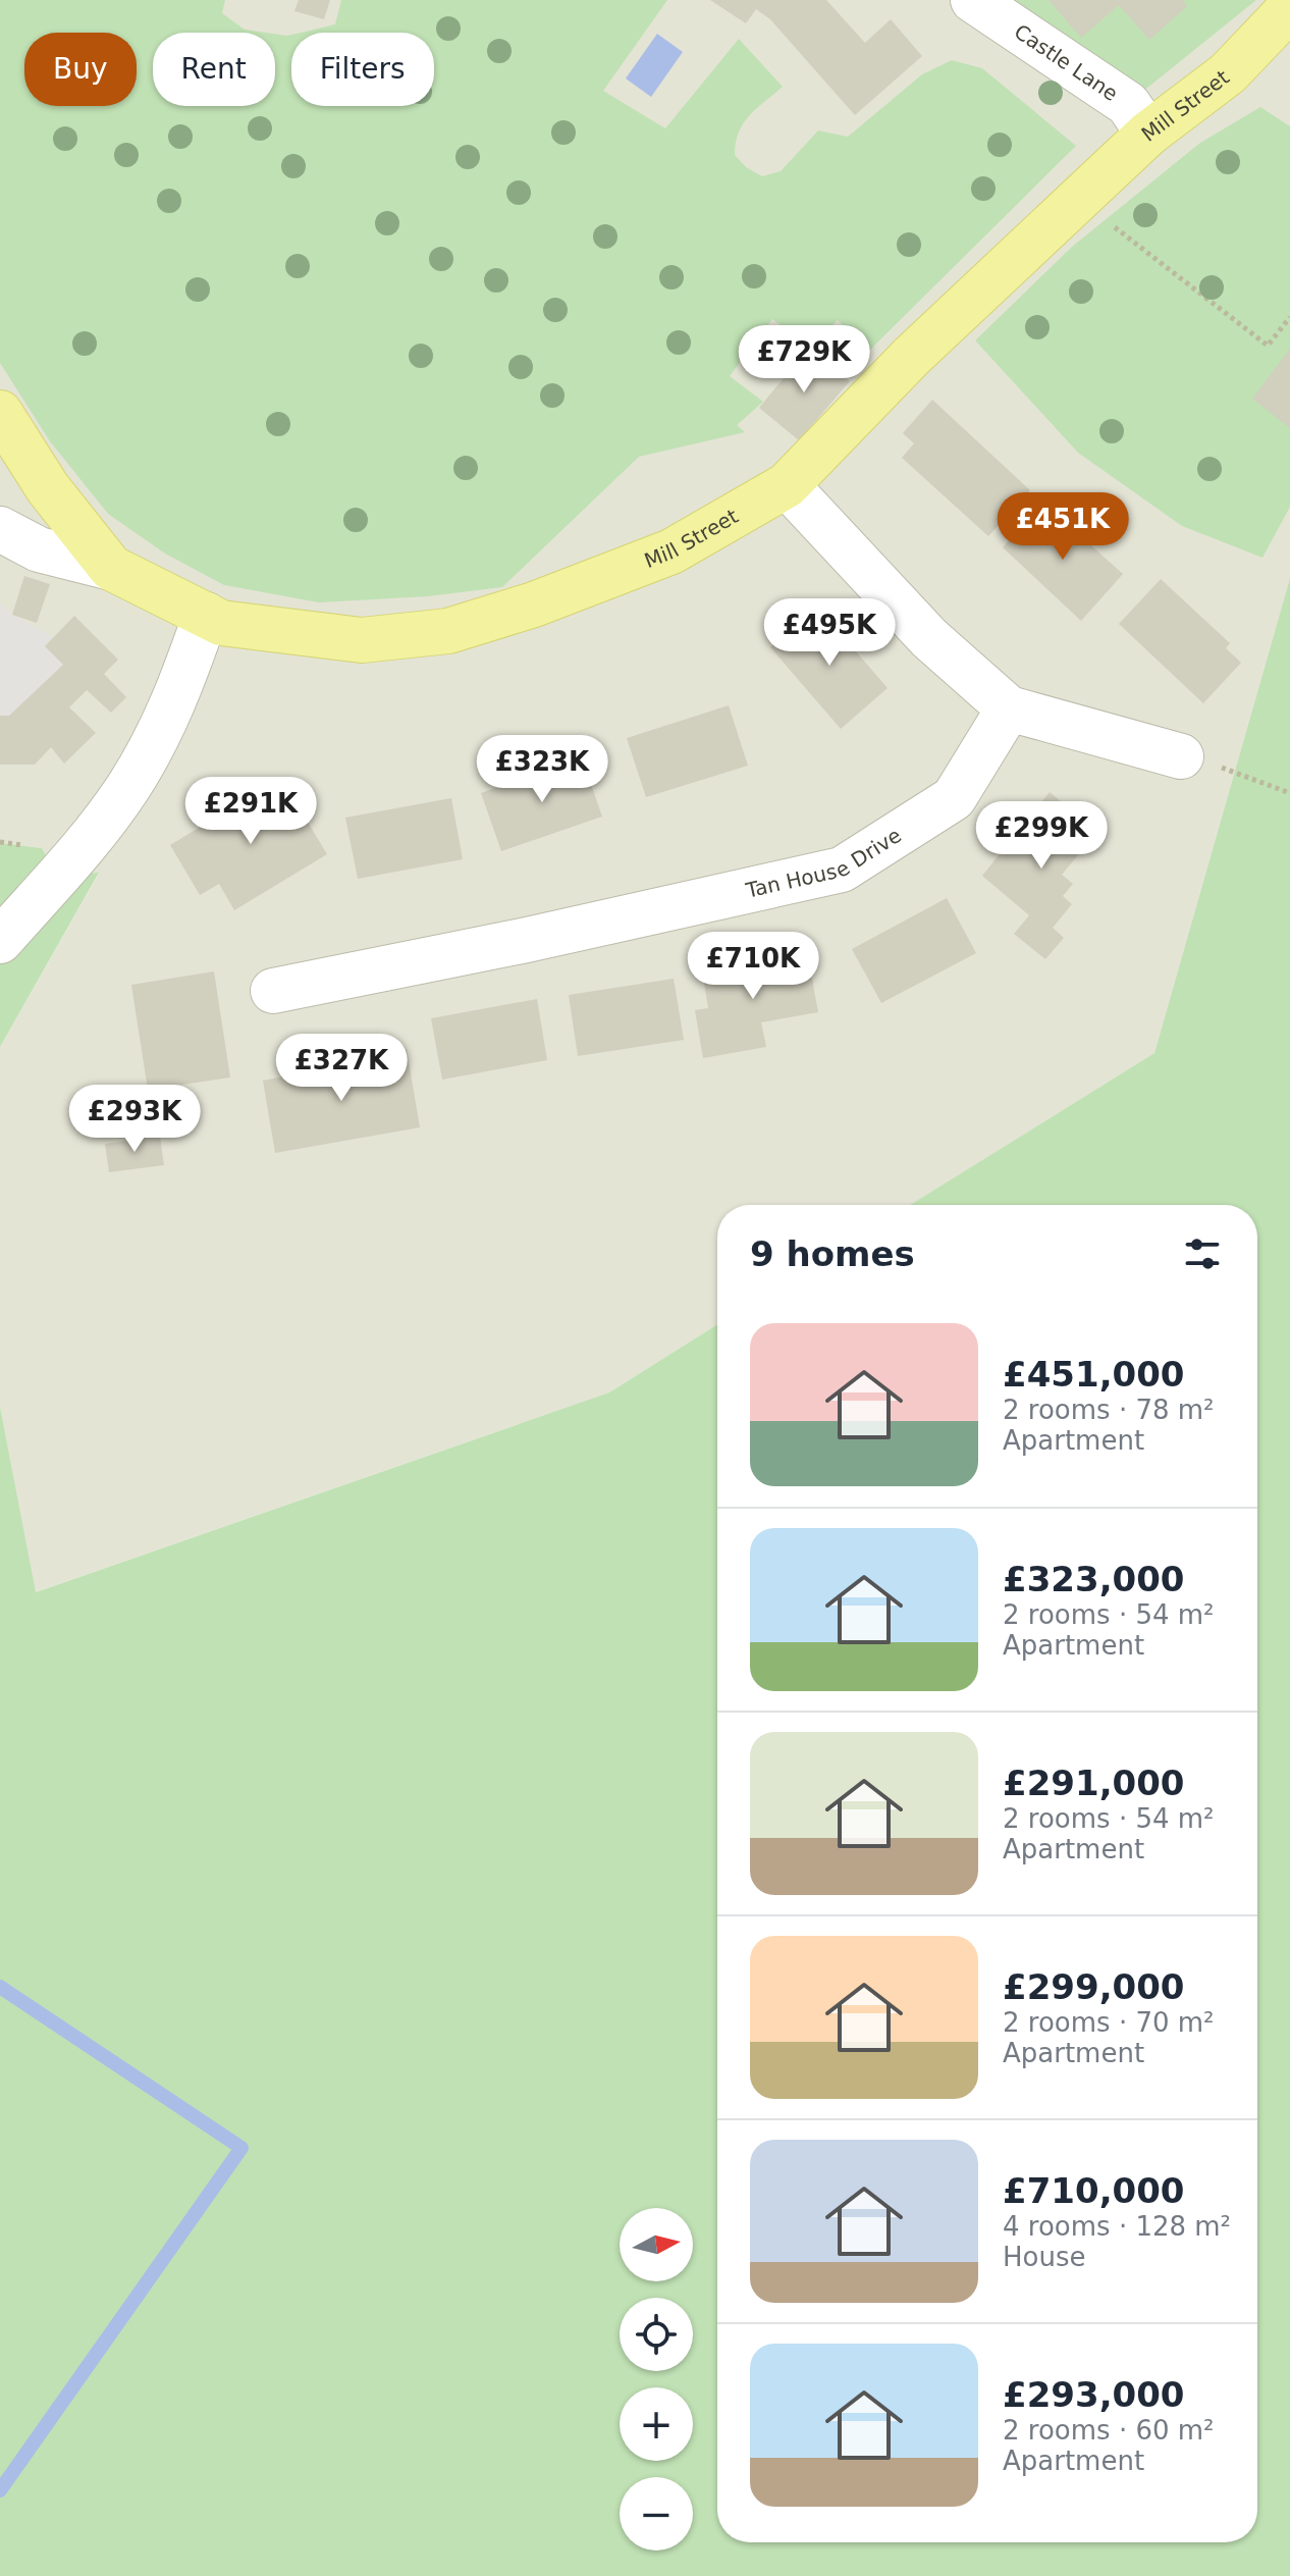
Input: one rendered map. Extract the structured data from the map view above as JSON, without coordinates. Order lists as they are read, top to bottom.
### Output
{
  "streets": {
    "main road": ["Mill Street"],
    "street": ["Castle Lane", "Tan House Drive"]
  },
  "crossings": [
    ["Castle Lane", "Mill Street"]
  ],
  "north": "right",
  "page": {
    "chip": ["Buy", "Rent", "Filters"],
    "price": [
      "£729K",
      "£451K",
      "£495K",
      "£323K",
      "£291K",
      "£299K",
      "£710K",
      "£327K",
      "£293K"
    ],
    "heading": "9 homes",
    "list": [
      {
        "name": "£451,000",
        "note": "2 rooms · 78 m² · Apartment"
      },
      {
        "name": "£323,000",
        "note": "2 rooms · 54 m² · Apartment"
      },
      {
        "name": "£291,000",
        "note": "2 rooms · 54 m² · Apartment"
      },
      {
        "name": "£299,000",
        "note": "2 rooms · 70 m² · Apartment"
      },
      {
        "name": "£710,000",
        "note": "4 rooms · 128 m² · House"
      },
      {
        "name": "£293,000",
        "note": "2 rooms · 60 m² · Apartment"
      }
    ],
    "map_buttons": ["+", "−"]
  }
}
